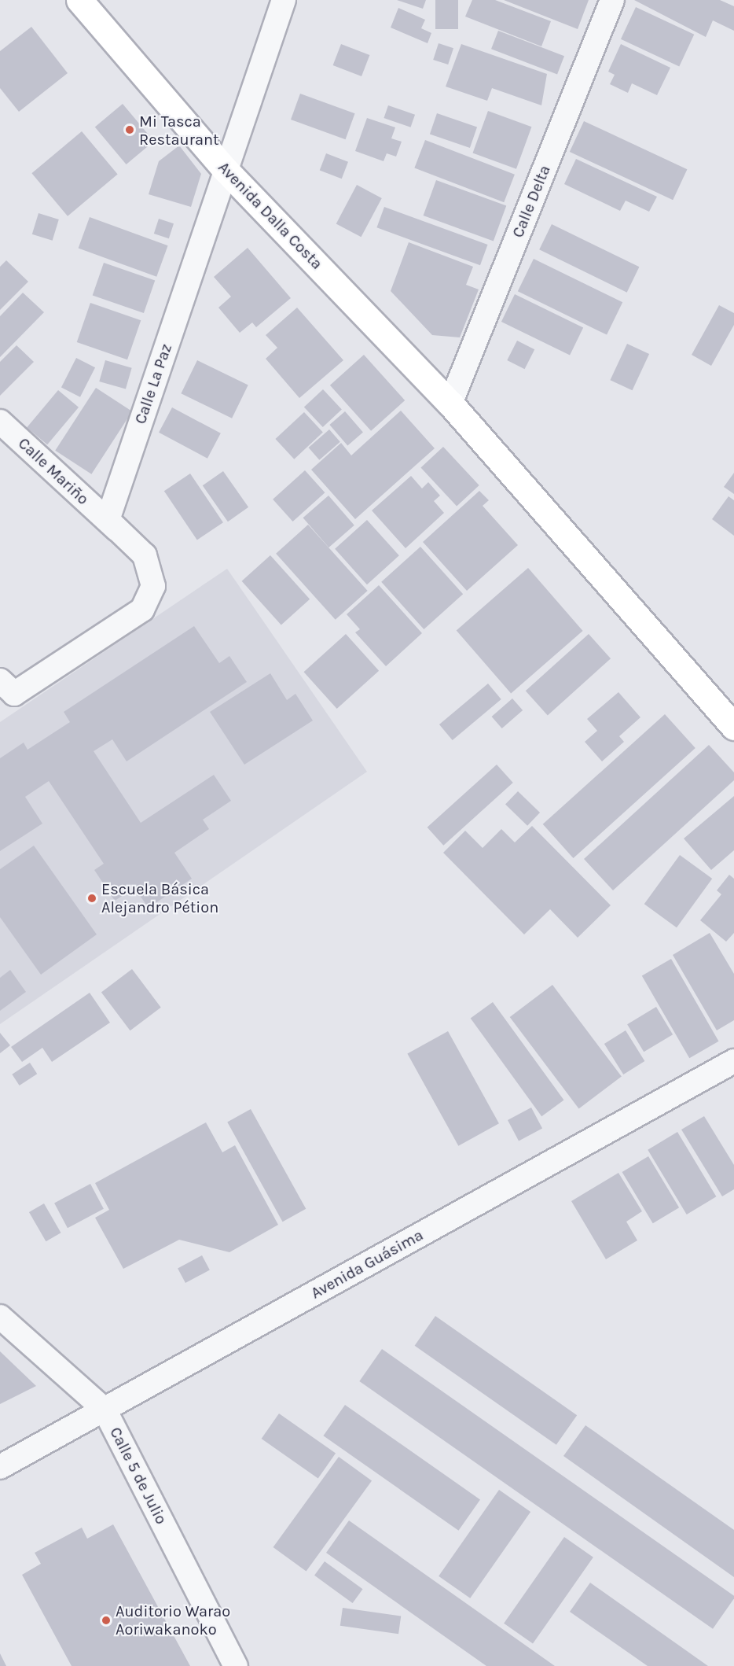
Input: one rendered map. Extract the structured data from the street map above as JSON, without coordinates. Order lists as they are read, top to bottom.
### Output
{
  "streets": {
    "main road": ["Avenida Dalla Costa"],
    "street": [
      "Calle Delta",
      "Calle La Paz",
      "Calle Mariño",
      "Avenida Guásima",
      "Calle 5 de Julio"
    ]
  },
  "crossings": [
    ["Calle Delta", "Avenida Dalla Costa"],
    ["Avenida Dalla Costa", "Calle La Paz"],
    ["Calle La Paz", "Calle Mariño"],
    ["Avenida Guásima", "Calle 5 de Julio"]
  ],
  "places": ["Mi Tasca Restaurant", "Escuela Básica Alejandro Pétion", "Auditorio Warao Aoriwakanoko"]
}
